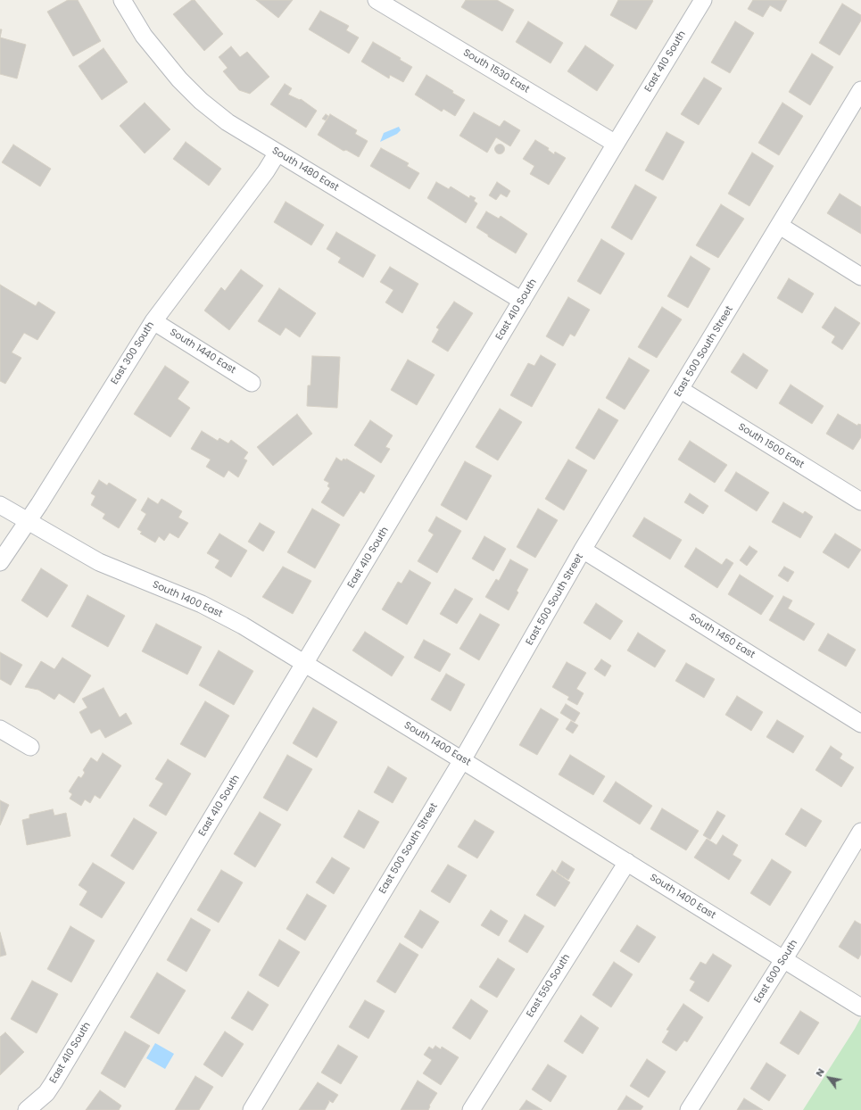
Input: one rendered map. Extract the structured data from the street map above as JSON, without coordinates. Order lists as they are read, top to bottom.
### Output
{
  "streets": {
    "street": [
      "East 410 South",
      "South 1530 East",
      "South 1480 East",
      "South 1440 East",
      "East 500 South Street",
      "East 300 South",
      "South 1500 East",
      "South 1400 East",
      "South 1450 East",
      "East 600 South",
      "East 550 South"
    ]
  },
  "crossings": [
    ["East 410 South", "South 1530 East"],
    ["East 410 South", "South 1480 East"],
    ["East 410 South", "South 1400 East"],
    ["South 1480 East", "East 300 South"],
    ["South 1440 East", "East 300 South"],
    ["East 500 South Street", "South 1500 East"],
    ["East 500 South Street", "South 1400 East"],
    ["East 500 South Street", "South 1450 East"],
    ["East 300 South", "South 1400 East"],
    ["South 1400 East", "East 600 South"],
    ["South 1400 East", "East 550 South"]
  ],
  "north": "top left"
}
